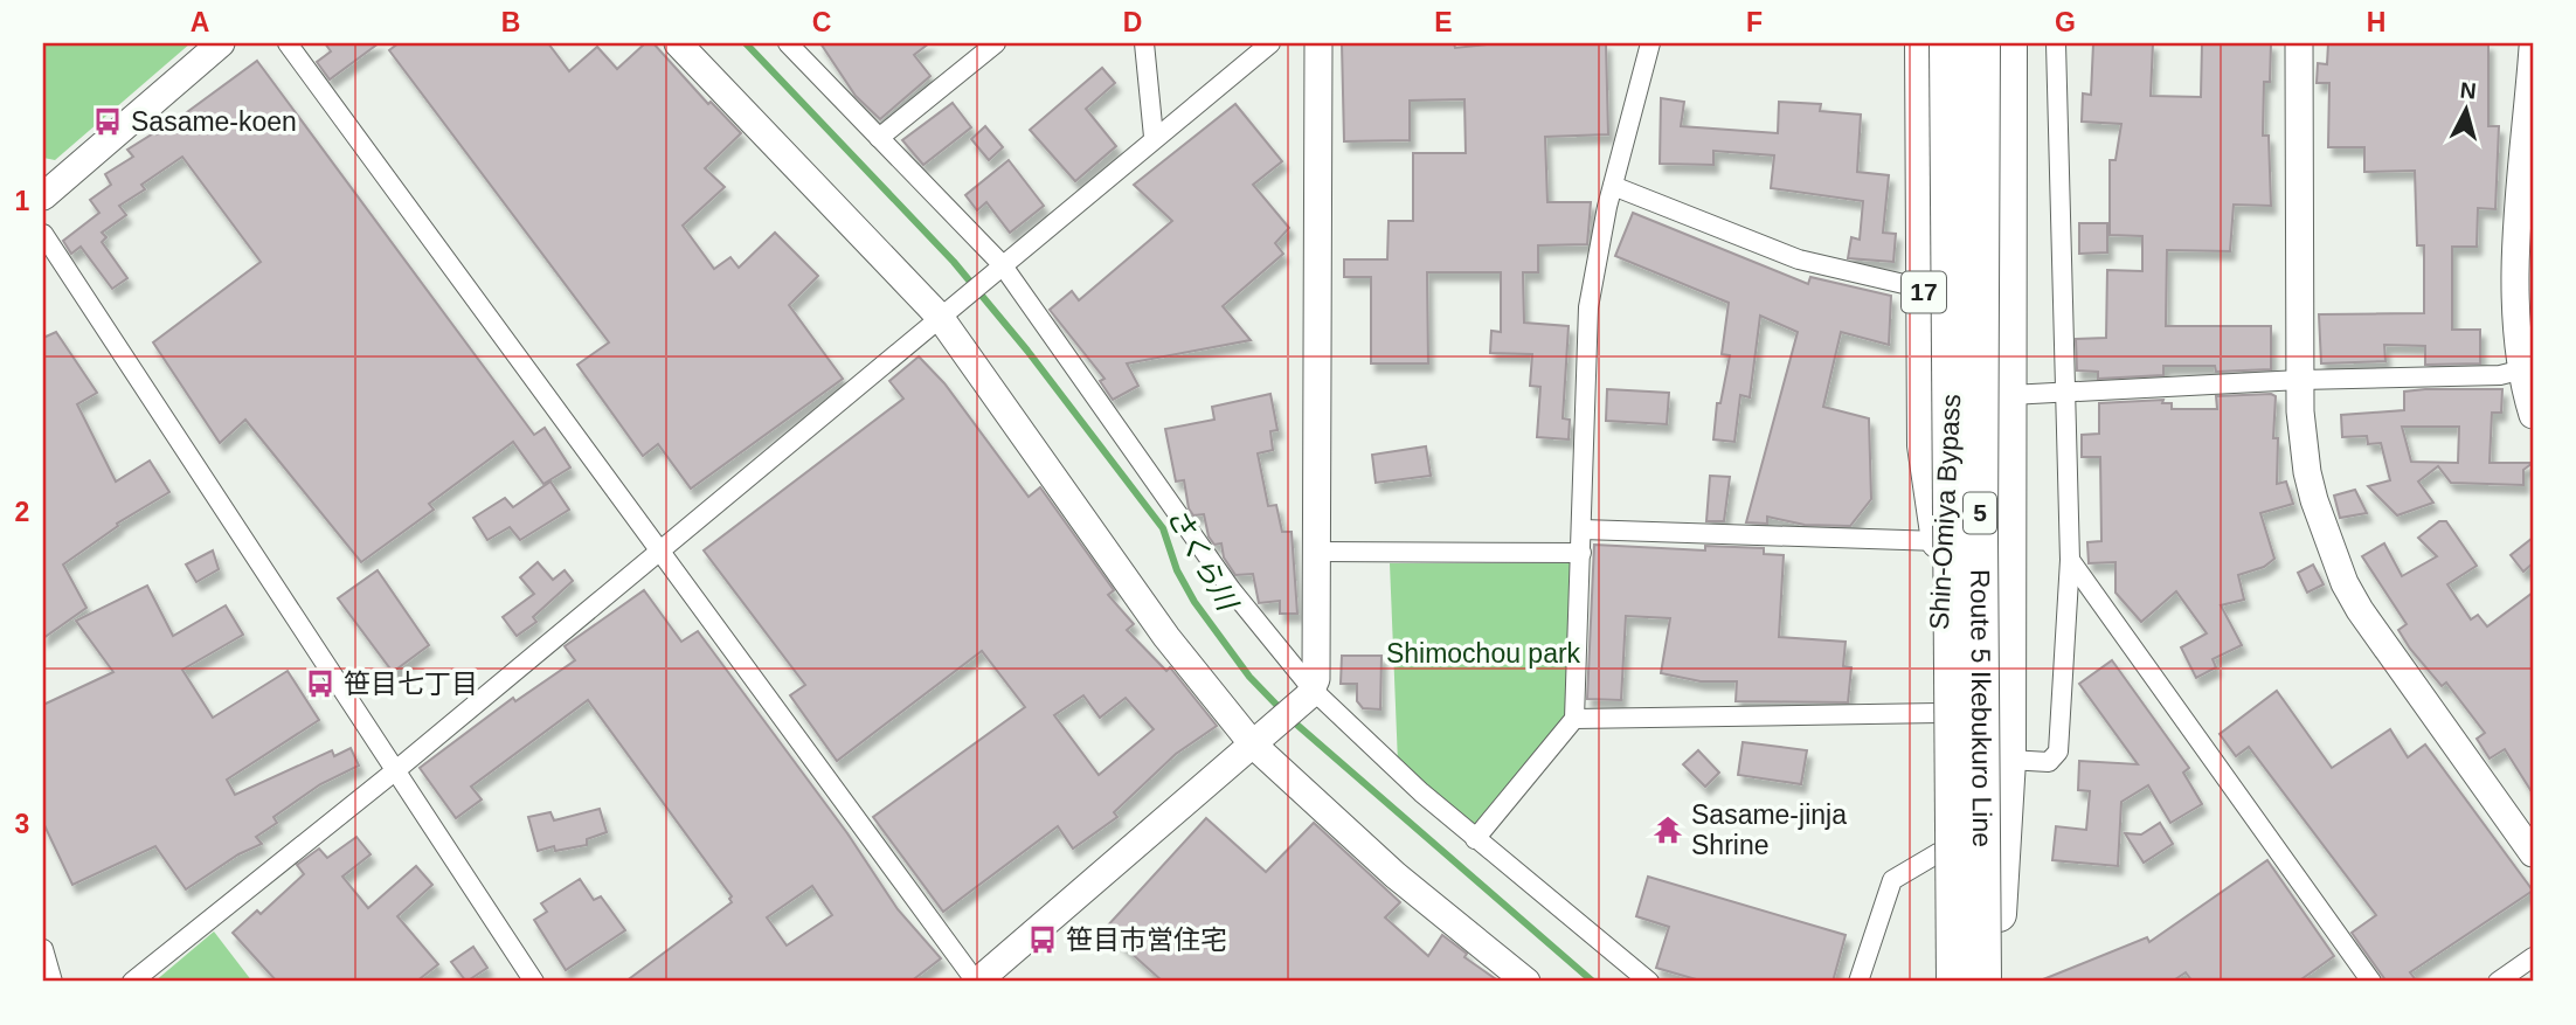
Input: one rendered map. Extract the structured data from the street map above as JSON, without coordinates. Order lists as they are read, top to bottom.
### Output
{
  "streets": {
    "highway": [
      "17",
      "Shin-Omiya Bypass",
      "5",
      "Route 5 Ikebukuro Line"
    ]
  },
  "crossings": [
    ["17", "Shin-Omiya Bypass"]
  ],
  "water": ["さくら川"],
  "parks": ["Shimochou park"],
  "places": {
    "bus stop": ["Sasame-koen", "笹目七丁目", "笹目市営住宅"],
    "temple": ["Sasame-jinja Shrine"]
  },
  "north": "top",
  "grid": {
    "columns": [
      "A",
      "B",
      "C",
      "D",
      "E",
      "F",
      "G",
      "H"
    ],
    "rows": ["1", "2", "3"]
  }
}
